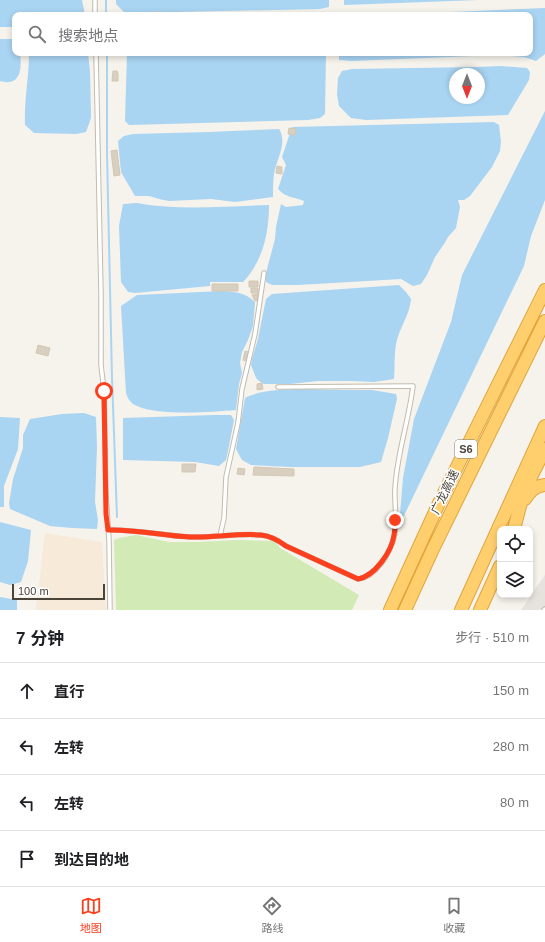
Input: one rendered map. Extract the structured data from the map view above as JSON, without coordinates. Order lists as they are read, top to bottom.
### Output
{
  "streets": {
    "highway": ["S6", "广龙高速"]
  },
  "scale_bar": "100 m",
  "north": "bottom",
  "page": {
    "search": "搜索地点",
    "scale": "100 m",
    "heading": ["7 分钟", "步行 · 510 m"],
    "list": [
      ["直行", "150 m"],
      ["左转", "280 m"],
      ["左转", "80 m"],
      "到达目的地"
    ],
    "nav": ["地图", "路线", "收藏"]
  }
}
